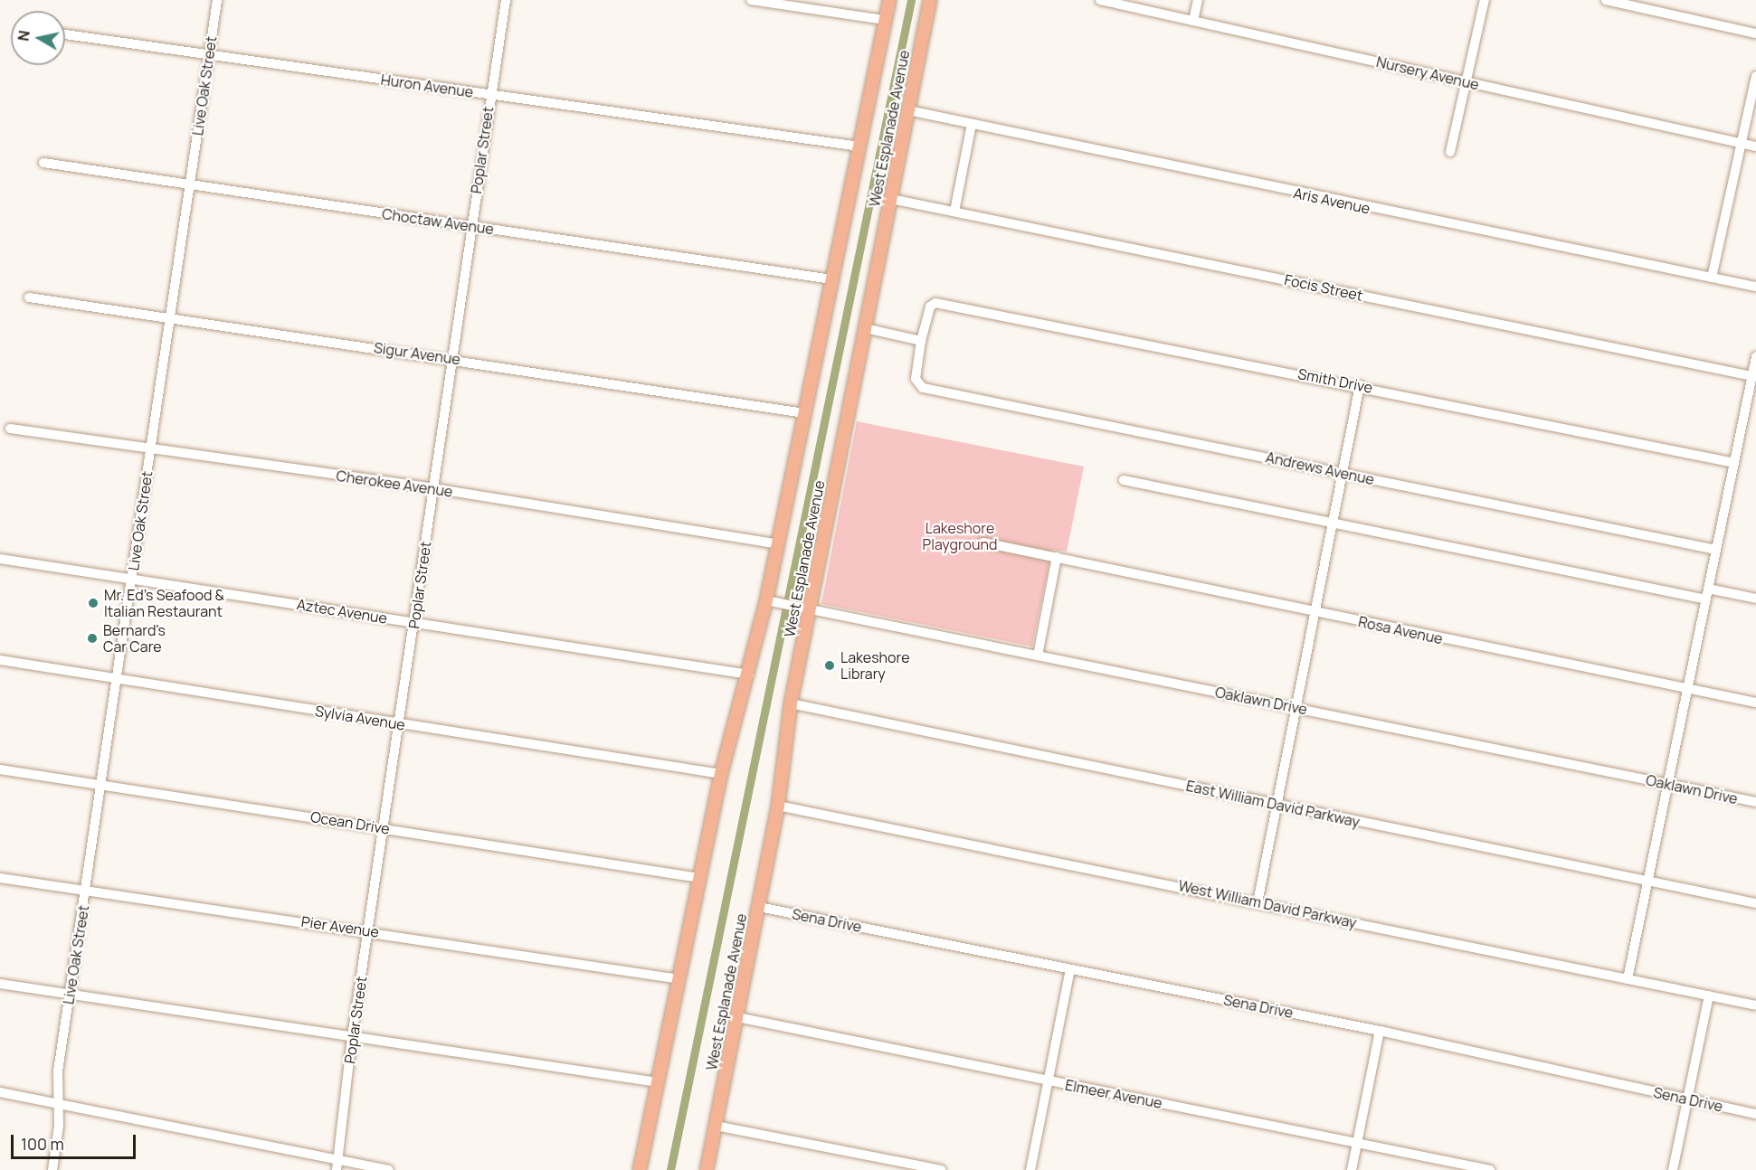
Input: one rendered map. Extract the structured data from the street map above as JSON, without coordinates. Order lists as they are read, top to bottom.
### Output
{
  "streets": {
    "main road": ["West Esplanade Avenue"],
    "street": [
      "Nursery Avenue",
      "Live Oak Street",
      "Huron Avenue",
      "Poplar Street",
      "Aris Avenue",
      "Choctaw Avenue",
      "Focis Street",
      "Sigur Avenue",
      "Smith Drive",
      "Andrews Avenue",
      "Cherokee Avenue",
      "Aztec Avenue",
      "Rosa Avenue",
      "Oaklawn Drive",
      "Sylvia Avenue",
      "East William David Parkway",
      "Ocean Drive",
      "West William David Parkway",
      "Sena Drive",
      "Pier Avenue",
      "Elmeer Avenue"
    ]
  },
  "crossings": [
    ["Live Oak Street", "Huron Avenue"],
    ["Live Oak Street", "Choctaw Avenue"],
    ["Live Oak Street", "Sigur Avenue"],
    ["Live Oak Street", "Cherokee Avenue"],
    ["Live Oak Street", "Aztec Avenue"],
    ["Live Oak Street", "Sylvia Avenue"],
    ["Live Oak Street", "Ocean Drive"],
    ["Live Oak Street", "Pier Avenue"],
    ["Huron Avenue", "West Esplanade Avenue"],
    ["Huron Avenue", "Poplar Street"],
    ["West Esplanade Avenue", "Aris Avenue"],
    ["West Esplanade Avenue", "Choctaw Avenue"],
    ["West Esplanade Avenue", "Focis Street"],
    ["West Esplanade Avenue", "Sigur Avenue"],
    ["West Esplanade Avenue", "Cherokee Avenue"],
    ["West Esplanade Avenue", "Aztec Avenue"],
    ["West Esplanade Avenue", "Oaklawn Drive"],
    ["West Esplanade Avenue", "Sylvia Avenue"],
    ["West Esplanade Avenue", "East William David Parkway"],
    ["West Esplanade Avenue", "Ocean Drive"],
    ["West Esplanade Avenue", "West William David Parkway"],
    ["West Esplanade Avenue", "Sena Drive"],
    ["West Esplanade Avenue", "Pier Avenue"],
    ["West Esplanade Avenue", "Elmeer Avenue"],
    ["Poplar Street", "Choctaw Avenue"],
    ["Poplar Street", "Sigur Avenue"],
    ["Poplar Street", "Cherokee Avenue"],
    ["Poplar Street", "Aztec Avenue"],
    ["Poplar Street", "Sylvia Avenue"],
    ["Poplar Street", "Ocean Drive"],
    ["Poplar Street", "Pier Avenue"],
    ["Smith Drive", "Andrews Avenue"]
  ],
  "parks": ["Lakeshore Playground"],
  "places": ["Mr. Ed's Seafood & Italian Restaurant", "Bernard's Car Care", "Lakeshore Library"],
  "scale_bar": "100 m",
  "north": "left"
}
